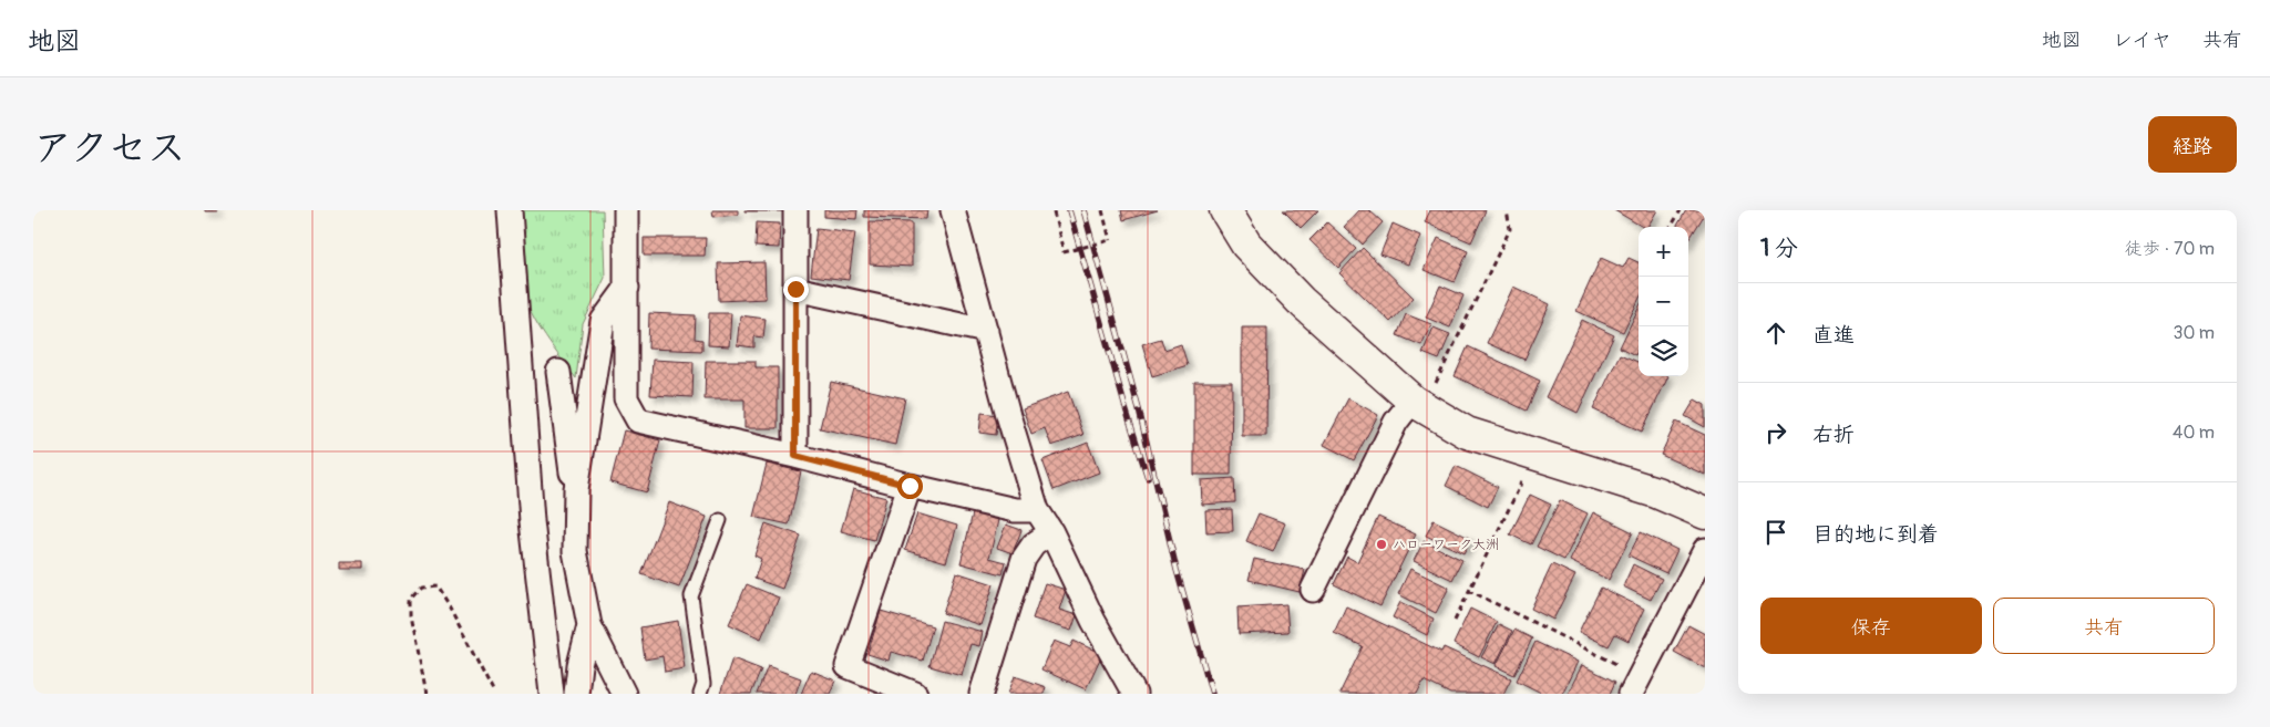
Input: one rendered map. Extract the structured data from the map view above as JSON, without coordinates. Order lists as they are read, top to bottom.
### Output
{
  "places": ["ハローワーク大洲"],
  "page": {
    "header": "地図",
    "nav": ["地図", "レイヤ", "共有"],
    "title": "アクセス",
    "buttons": [
      "経路",
      ["保存", "共有"]
    ],
    "heading": ["1 分", "徒歩 · 70 m"],
    "map_buttons": ["+", "−"],
    "list": [
      ["直進", "30 m"],
      ["右折", "40 m"],
      "目的地に到着"
    ]
  }
}
